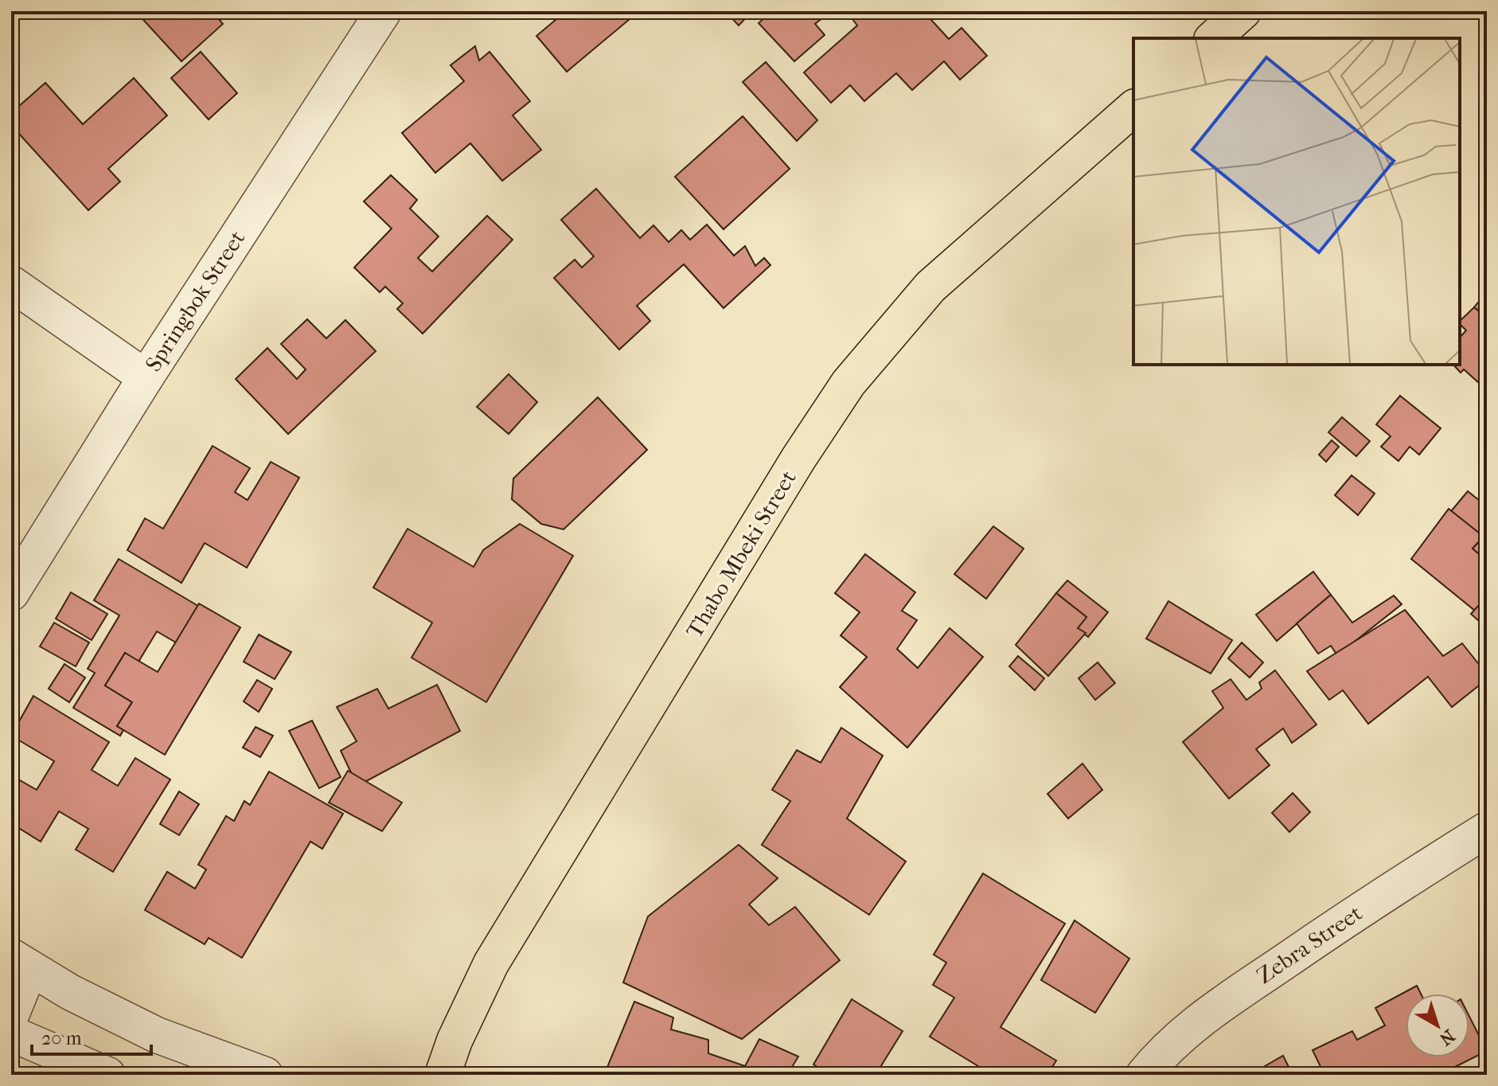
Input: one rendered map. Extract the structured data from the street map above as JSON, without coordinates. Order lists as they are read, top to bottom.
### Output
{
  "streets": {
    "main road": ["Thabo Mbeki Street"],
    "street": ["Springbok Street", "Zebra Street"]
  },
  "scale_bar": "20 m",
  "north": "bottom right"
}
